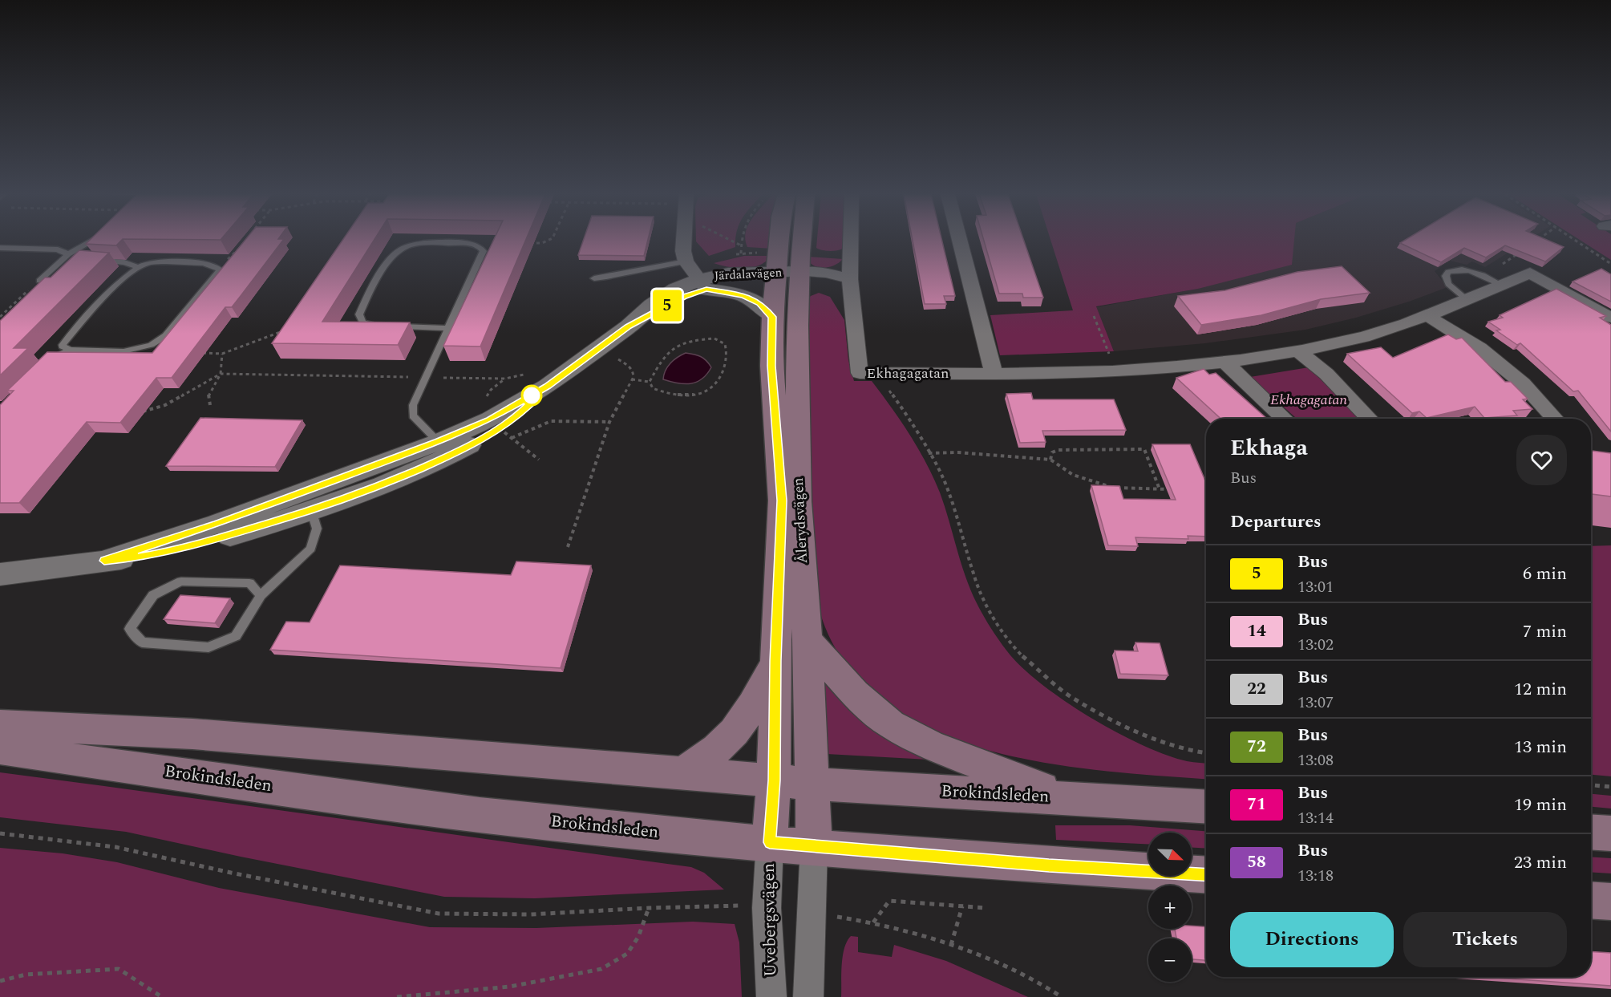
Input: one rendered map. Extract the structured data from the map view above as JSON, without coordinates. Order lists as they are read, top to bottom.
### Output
{
  "streets": {
    "main road": ["Ålerydsvägen", "Brokindsleden"],
    "street": ["Järdalavägen", "Ekhagagatan", "Uvebergsvägen"]
  },
  "crossings": [
    ["Järdalavägen", "Ålerydsvägen"],
    ["Ålerydsvägen", "Brokindsleden"],
    ["Ålerydsvägen", "Uvebergsvägen"],
    ["Brokindsleden", "Uvebergsvägen"]
  ],
  "parks": ["Ekhagagatan"],
  "lines": ["bus line 5"],
  "north": "bottom right",
  "page": {
    "on_map": "5",
    "heading": [
      ["Ekhaga", "Bus"],
      "Departures"
    ],
    "list": [
      {
        "mark": "5",
        "name": "Bus",
        "note": "13:01",
        "value": "6 min"
      },
      {
        "mark": "14",
        "name": "Bus",
        "note": "13:02",
        "value": "7 min"
      },
      {
        "mark": "22",
        "name": "Bus",
        "note": "13:07",
        "value": "12 min"
      },
      {
        "mark": "72",
        "name": "Bus",
        "note": "13:08",
        "value": "13 min"
      },
      {
        "mark": "71",
        "name": "Bus",
        "note": "13:14",
        "value": "19 min"
      },
      {
        "mark": "58",
        "name": "Bus",
        "note": "13:18",
        "value": "23 min"
      }
    ],
    "map_buttons": ["+", "−"],
    "buttons": ["Directions", "Tickets"]
  }
}
